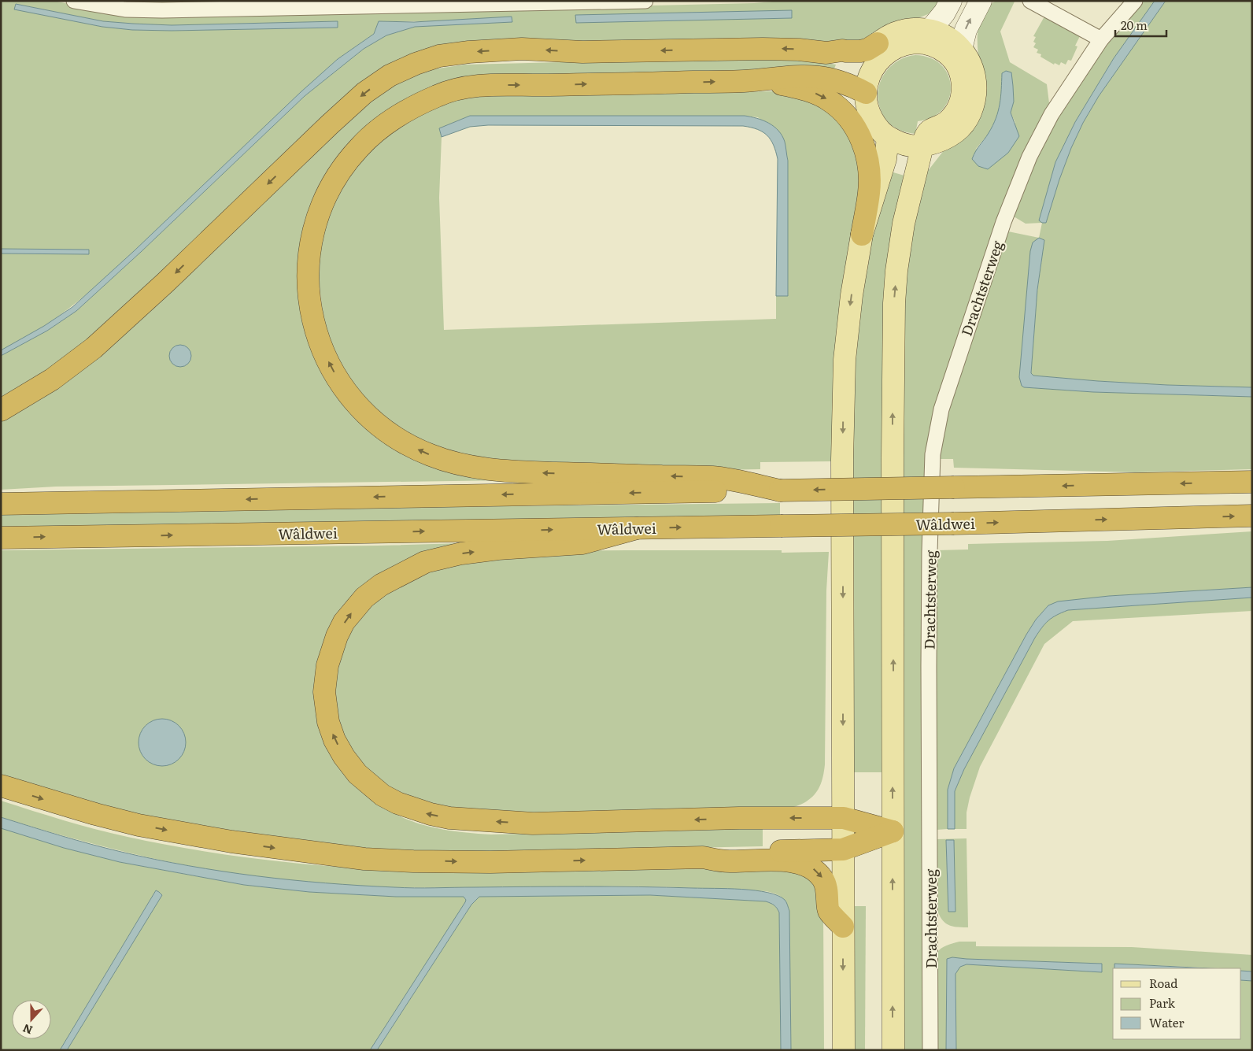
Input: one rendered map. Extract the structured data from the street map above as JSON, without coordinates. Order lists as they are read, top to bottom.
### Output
{
  "streets": {
    "highway": ["Wâldwei"],
    "street": ["Drachtsterweg"]
  },
  "legend": ["Road", "Park", "Water"],
  "scale_bar": "20 m",
  "north": "bottom"
}
